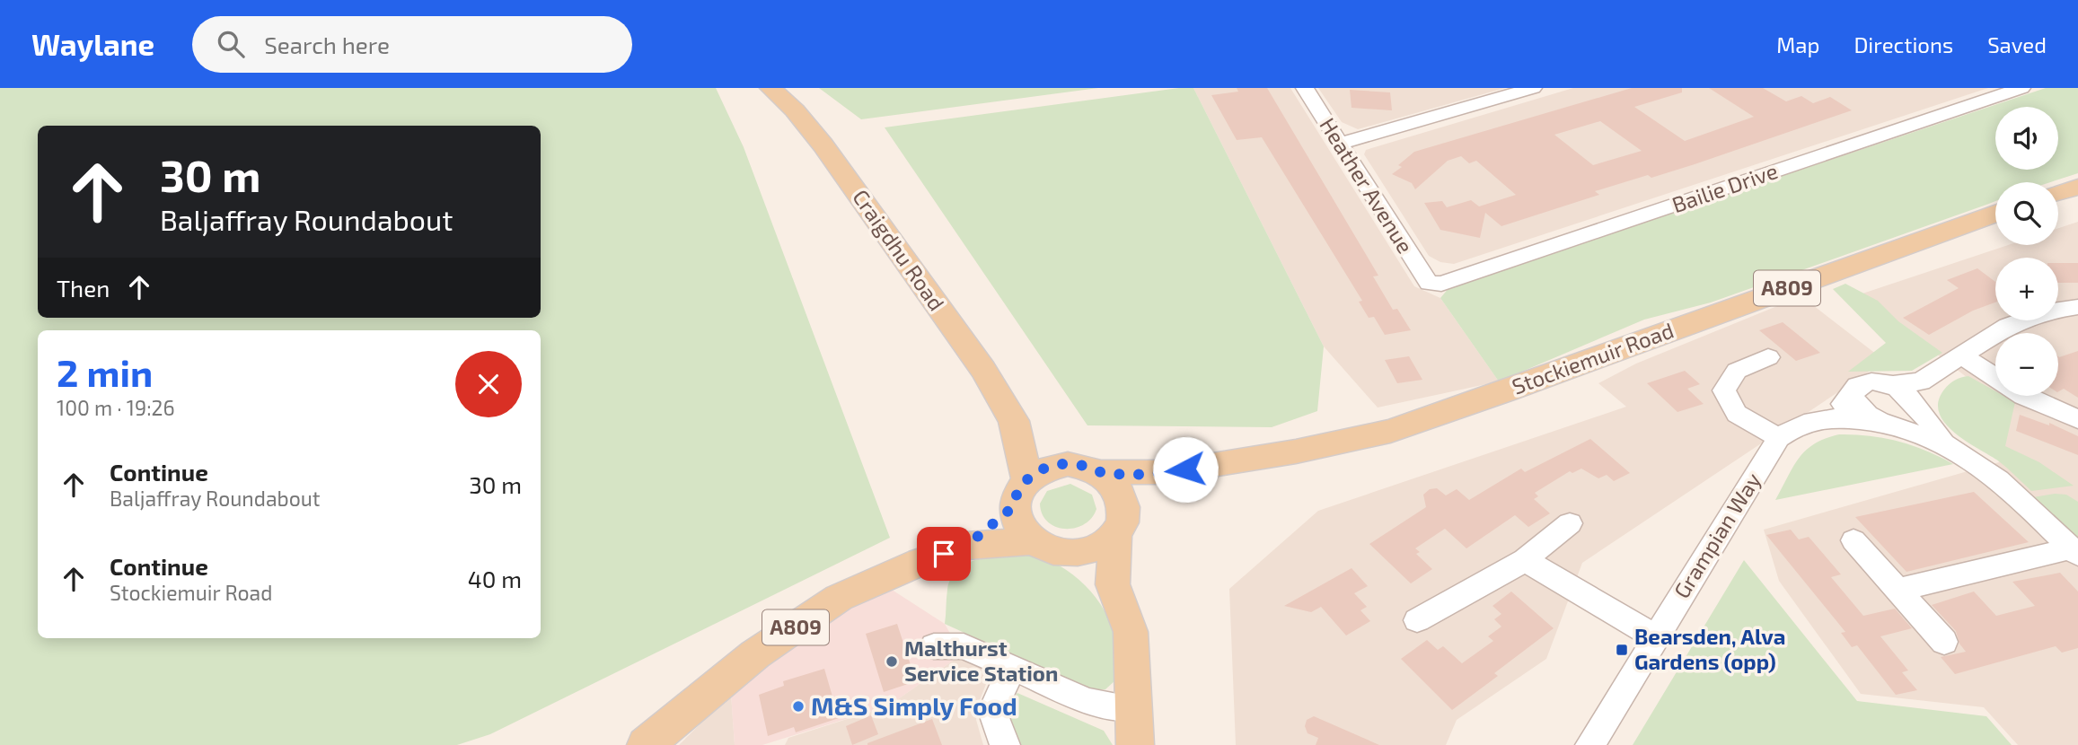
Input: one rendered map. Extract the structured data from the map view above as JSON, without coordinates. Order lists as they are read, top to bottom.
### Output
{
  "streets": {
    "main road": ["Craigdhu Road", "A809", "Stockiemuir Road"],
    "street": ["Heather Avenue", "Bailie Drive", "Grampian Way"]
  },
  "crossings": [
    ["Heather Avenue", "Bailie Drive"],
    ["Craigdhu Road", "A809"],
    ["Craigdhu Road", "Stockiemuir Road"],
    ["A809", "Stockiemuir Road"]
  ],
  "places": {
    "transit": ["Bearsden, Alva Gardens (opp)"],
    "other": ["Malthurst Service Station", "M&S Simply Food"]
  },
  "page": {
    "header": "Waylane",
    "search": "Search here",
    "nav": ["Map", "Directions", "Saved"],
    "map_buttons": ["+", "−"],
    "turn": ["30 m", "Baljaffray Roundabout"],
    "then": "Then",
    "heading": ["2 min", "100 m · 19:26"],
    "list": [
      {
        "name": "Continue",
        "note": "Baljaffray Roundabout",
        "value": "30 m"
      },
      {
        "name": "Continue",
        "note": "Stockiemuir Road",
        "value": "40 m"
      }
    ]
  }
}
